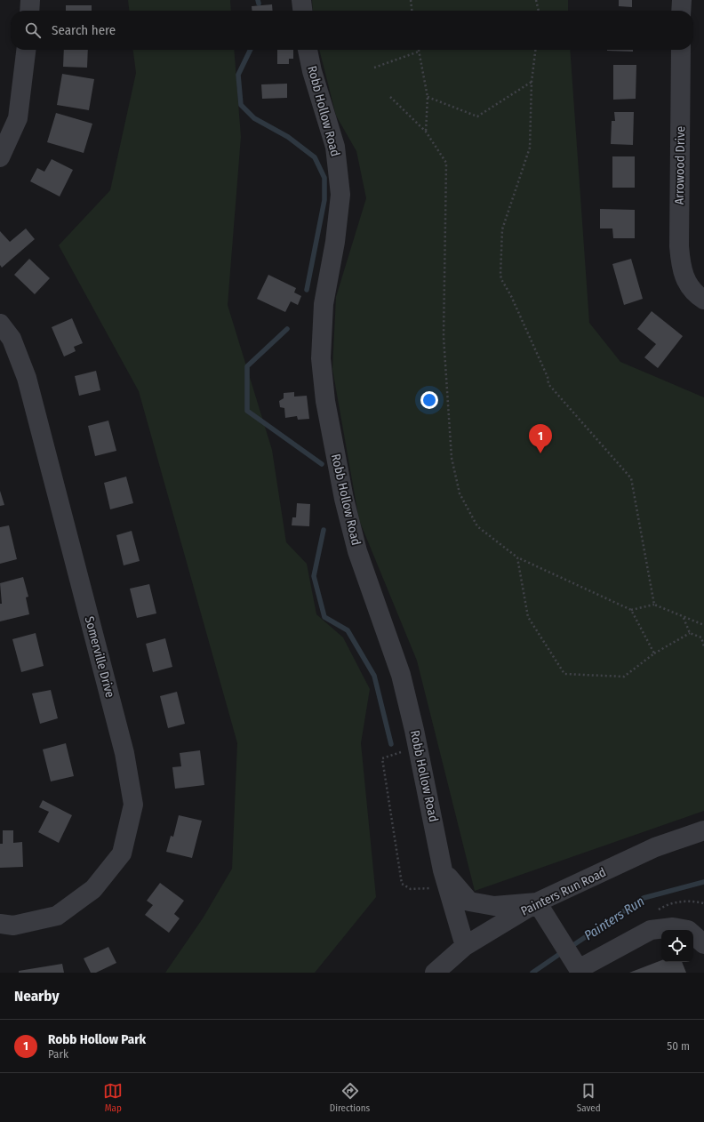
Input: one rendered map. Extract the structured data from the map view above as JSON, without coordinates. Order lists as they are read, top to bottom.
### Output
{
  "streets": {
    "street": [
      "Robb Hollow Road",
      "Arrowood Drive",
      "Somerville Drive",
      "Painters Run Road"
    ]
  },
  "crossings": [
    ["Robb Hollow Road", "Painters Run Road"]
  ],
  "water": ["Painters Run"],
  "page": {
    "search": "Search here",
    "pins": "1",
    "heading": "Nearby",
    "list": [
      {
        "mark": "1",
        "name": "Robb Hollow Park",
        "note": "Park",
        "value": "50 m"
      }
    ],
    "nav": ["Map", "Directions", "Saved"]
  }
}
